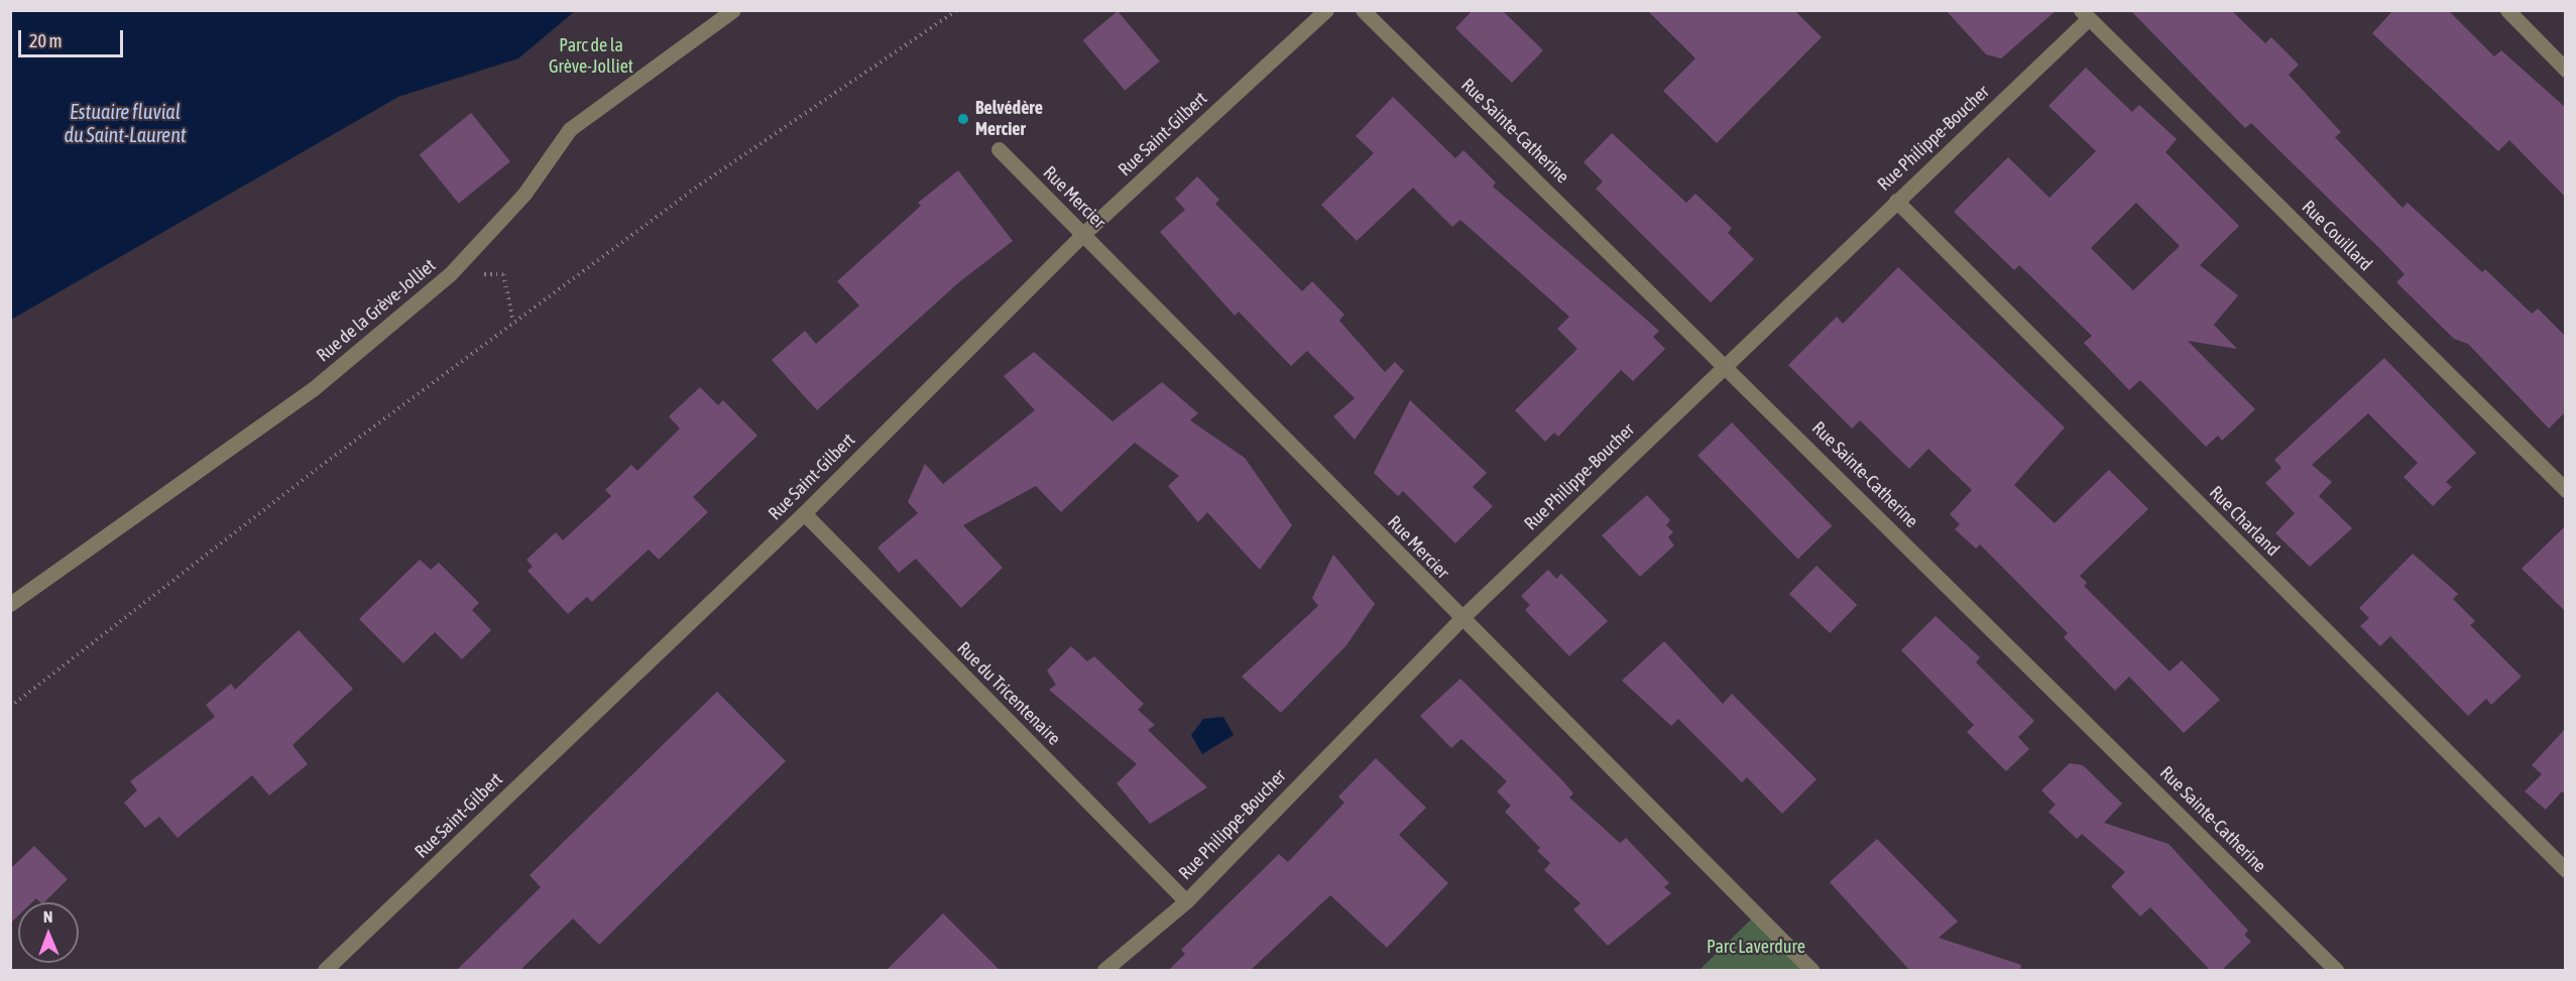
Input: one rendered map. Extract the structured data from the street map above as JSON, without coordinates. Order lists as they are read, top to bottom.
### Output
{
  "streets": {
    "street": [
      "Rue Sainte-Catherine",
      "Rue Saint-Gilbert",
      "Rue Philippe-Boucher",
      "Rue Mercier",
      "Rue Couillard",
      "Rue de la Grève-Jolliet",
      "Rue Charland",
      "Rue du Tricentenaire"
    ]
  },
  "crossings": [
    ["Rue Sainte-Catherine", "Rue Philippe-Boucher"],
    ["Rue Saint-Gilbert", "Rue Mercier"],
    ["Rue Saint-Gilbert", "Rue du Tricentenaire"],
    ["Rue Philippe-Boucher", "Rue Mercier"],
    ["Rue Philippe-Boucher", "Rue Couillard"],
    ["Rue Philippe-Boucher", "Rue Charland"],
    ["Rue Philippe-Boucher", "Rue du Tricentenaire"]
  ],
  "water": ["Estuaire fluvial du Saint-Laurent"],
  "parks": ["Parc de la Grève-Jolliet", "Parc Laverdure"],
  "places": ["Belvédère Mercier"],
  "scale_bar": "20 m",
  "north": "top"
}
